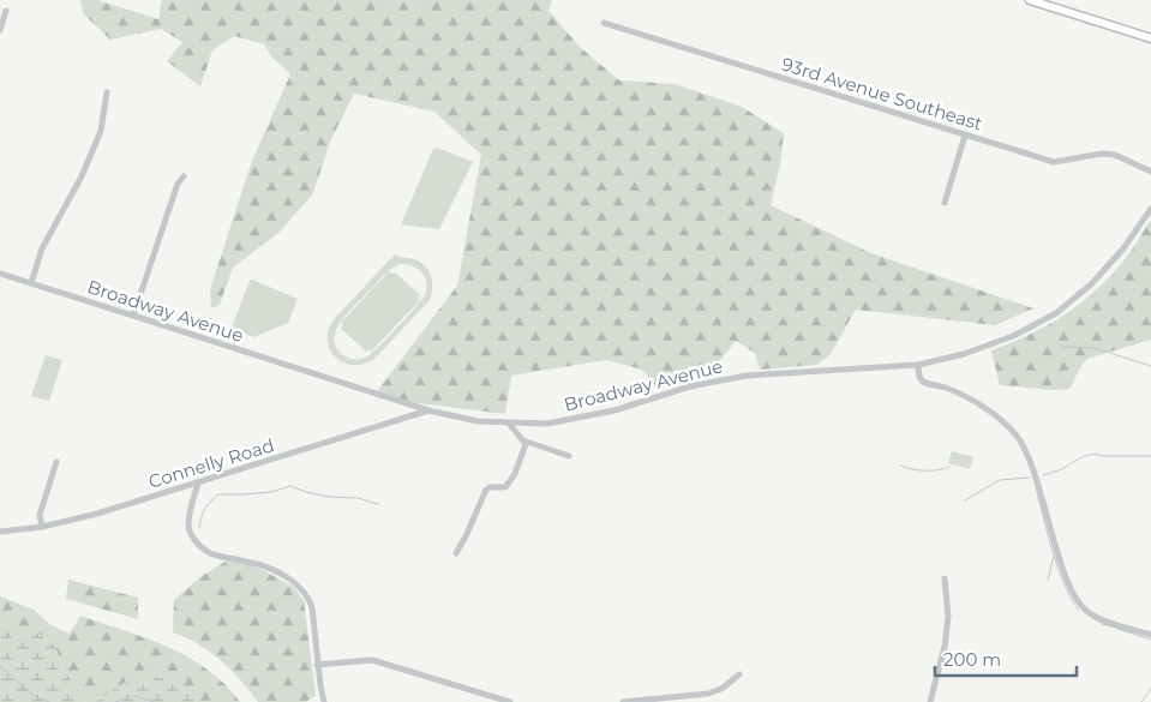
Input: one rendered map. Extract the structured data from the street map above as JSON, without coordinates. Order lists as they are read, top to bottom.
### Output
{
  "streets": {
    "street": ["93rd Avenue Southeast", "Broadway Avenue", "Connelly Road"]
  },
  "crossings": [
    ["Broadway Avenue", "Connelly Road"]
  ],
  "scale_bar": "200 m"
}
